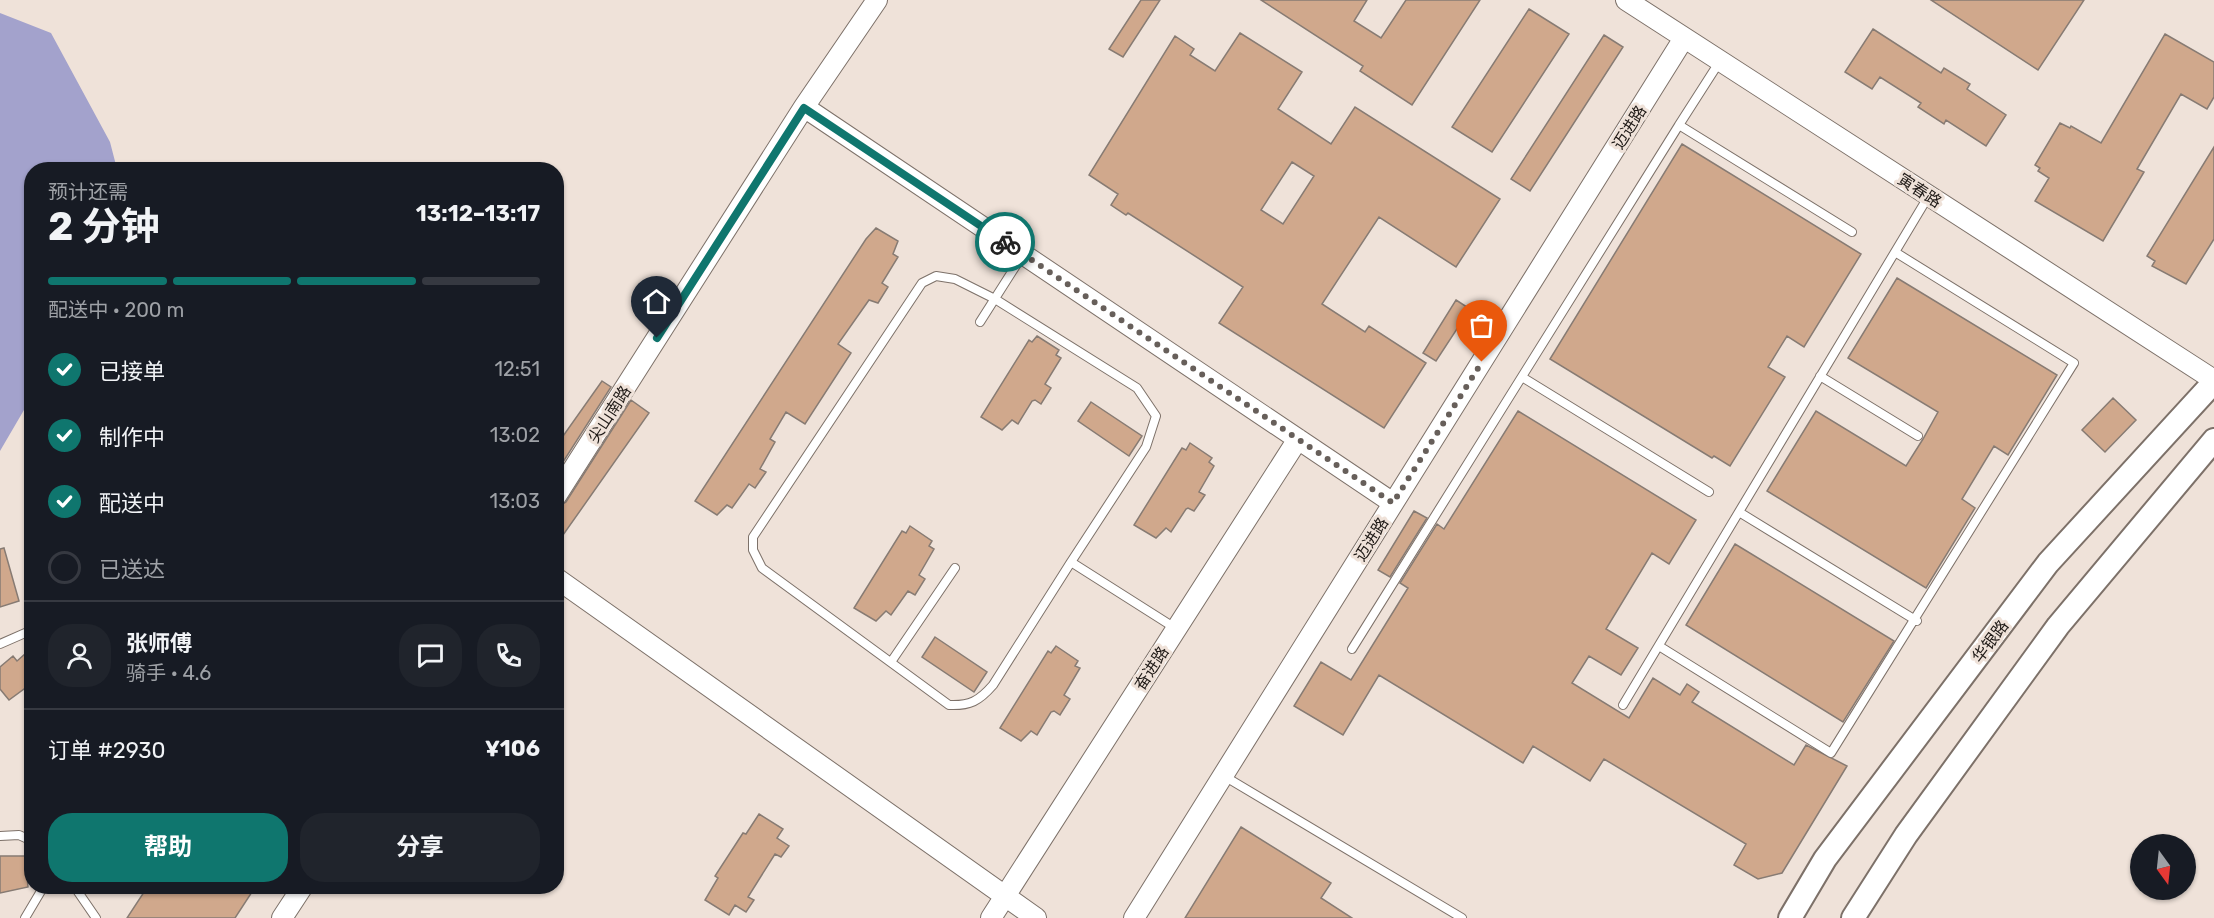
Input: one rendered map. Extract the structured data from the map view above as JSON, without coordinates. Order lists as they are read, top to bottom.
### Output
{
  "streets": {
    "main road": ["华银路"],
    "street": [
      "迈进路",
      "寅春路",
      "尖山南路",
      "奋进路"
    ]
  },
  "crossings": [
    ["迈进路", "寅春路"],
    ["寅春路", "华银路"]
  ],
  "north": "bottom",
  "page": {
    "heading": ["2 分钟", "预计还需", "13:12–13:17"],
    "panel": [
      "张师傅",
      "骑手 · 4.6",
      "订单 #2930",
      "¥106"
    ],
    "bar": "配送中 · 200 m",
    "list": [
      ["已接单", "12:51"],
      ["制作中", "13:02"],
      ["配送中", "13:03"],
      "已送达"
    ],
    "buttons": ["帮助", "分享"]
  }
}
